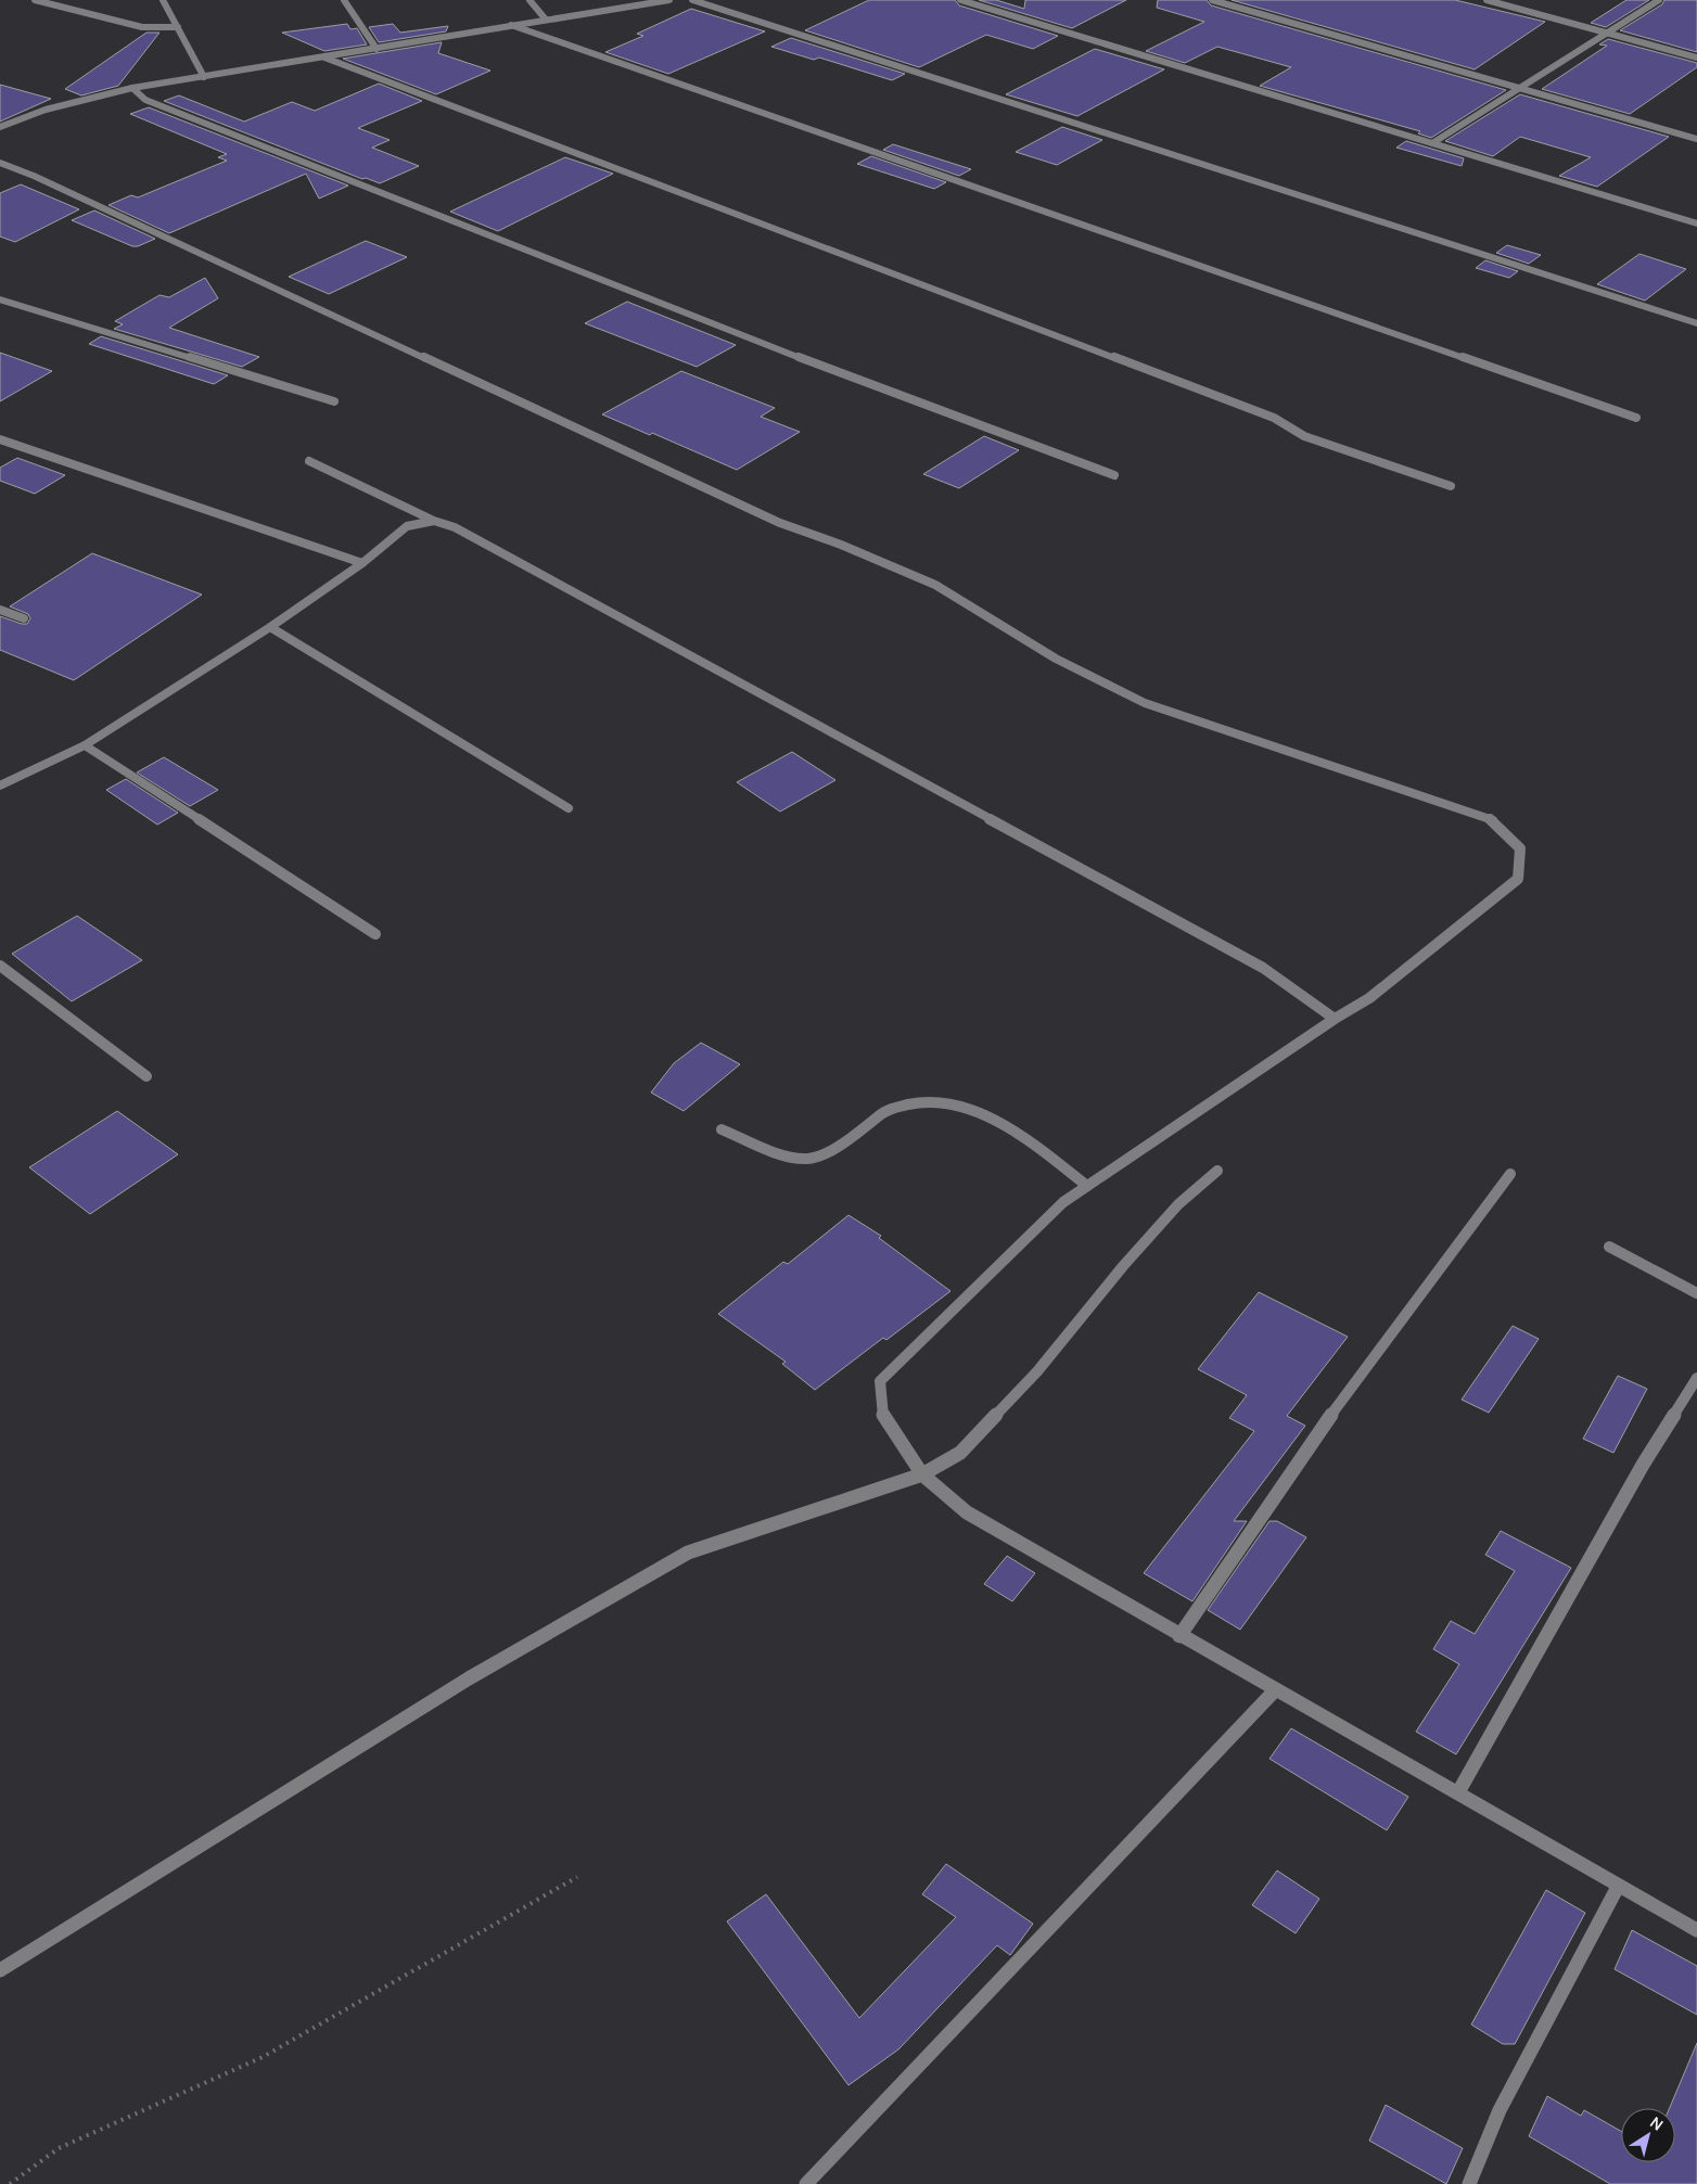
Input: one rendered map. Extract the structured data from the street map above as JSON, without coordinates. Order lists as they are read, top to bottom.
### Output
{
  "north": "top right"
}
